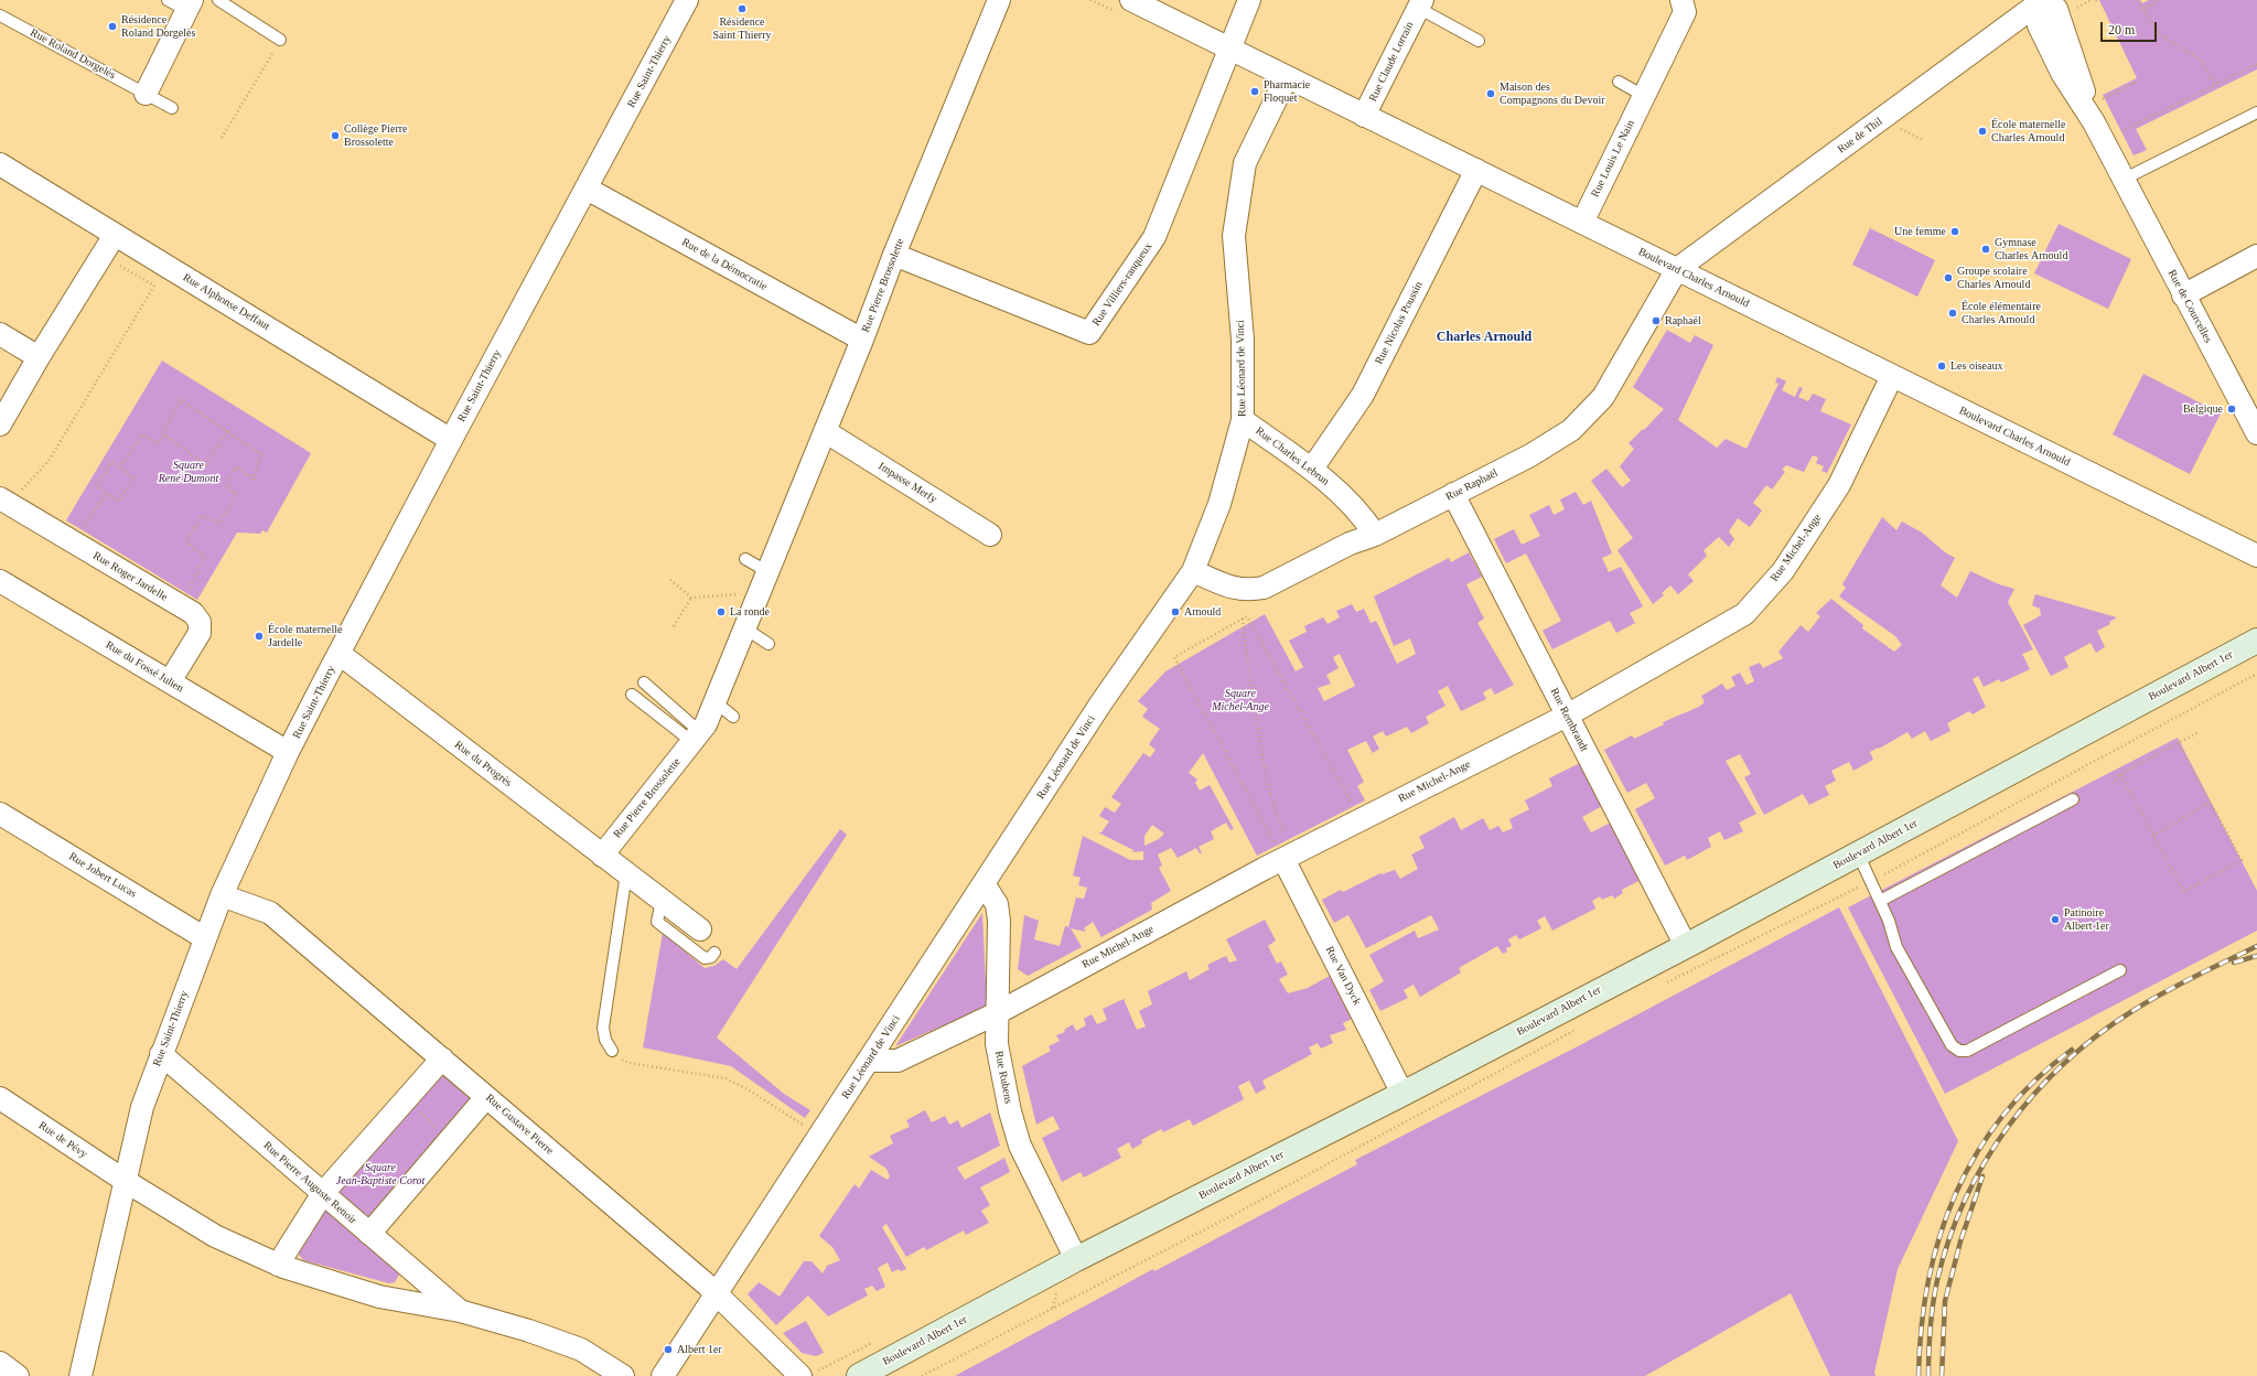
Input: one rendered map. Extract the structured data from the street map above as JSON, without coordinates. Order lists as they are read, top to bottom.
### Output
{
  "streets": {
    "main road": ["Boulevard Albert 1er"],
    "street": [
      "Rue Claude Lorrain",
      "Rue Saint-Thierry",
      "Rue de Thil",
      "Rue Louis Le Nain",
      "Rue de la Démocratie",
      "Boulevard Charles Arnould",
      "Rue Villiers-ranqueux",
      "Rue Pierre Brossolette",
      "Rue Alphonse Deffaut",
      "Rue de Courcelles",
      "Rue Nicolas Poussin",
      "Rue Léonard de Vinci",
      "Rue Charles Lebrun",
      "Impasse Merfy",
      "Rue Raphaël",
      "Rue Michel-Ange",
      "Rue Roger Jardelle",
      "Rue du Fossé Julien",
      "Rue Rembrandt",
      "Rue du Progrès",
      "Rue Jobert Lucas",
      "Rue Van Dyck",
      "Rue Rubens",
      "Rue Gustave Pierre",
      "Rue de Pévy",
      "Rue Pierre Auguste Renoir"
    ],
    "lane": ["Rue Roland Dorgelès"]
  },
  "crossings": [
    ["Rue Claude Lorrain", "Boulevard Charles Arnould"],
    ["Rue Saint-Thierry", "Rue de la Démocratie"],
    ["Rue Saint-Thierry", "Rue Alphonse Deffaut"],
    ["Rue Saint-Thierry", "Rue du Fossé Julien"],
    ["Rue Saint-Thierry", "Rue du Progrès"],
    ["Rue Saint-Thierry", "Rue Jobert Lucas"],
    ["Rue Saint-Thierry", "Rue Gustave Pierre"],
    ["Rue Saint-Thierry", "Rue de Pévy"],
    ["Rue Saint-Thierry", "Rue Pierre Auguste Renoir"],
    ["Rue de Thil", "Boulevard Charles Arnould"],
    ["Rue de Thil", "Rue de Courcelles"],
    ["Rue de Thil", "Rue Raphaël"],
    ["Rue Louis Le Nain", "Boulevard Charles Arnould"],
    ["Rue de la Démocratie", "Rue Pierre Brossolette"],
    ["Boulevard Charles Arnould", "Rue Villiers-ranqueux"],
    ["Boulevard Charles Arnould", "Rue Nicolas Poussin"],
    ["Boulevard Charles Arnould", "Rue Léonard de Vinci"],
    ["Boulevard Charles Arnould", "Rue Raphaël"],
    ["Boulevard Charles Arnould", "Rue Michel-Ange"],
    ["Rue Villiers-ranqueux", "Rue Pierre Brossolette"],
    ["Rue Pierre Brossolette", "Impasse Merfy"],
    ["Rue Pierre Brossolette", "Rue du Progrès"],
    ["Rue Nicolas Poussin", "Rue Charles Lebrun"],
    ["Rue Léonard de Vinci", "Rue Charles Lebrun"],
    ["Rue Léonard de Vinci", "Rue Raphaël"],
    ["Rue Léonard de Vinci", "Rue Michel-Ange"],
    ["Rue Léonard de Vinci", "Rue Rubens"],
    ["Rue Léonard de Vinci", "Rue Gustave Pierre"],
    ["Rue Charles Lebrun", "Rue Raphaël"],
    ["Rue Raphaël", "Rue Rembrandt"],
    ["Rue Michel-Ange", "Rue Rembrandt"],
    ["Rue Michel-Ange", "Rue Van Dyck"],
    ["Rue Michel-Ange", "Rue Rubens"],
    ["Rue Roger Jardelle", "Rue du Fossé Julien"],
    ["Boulevard Albert 1er", "Rue Rembrandt"],
    ["Boulevard Albert 1er", "Rue Van Dyck"],
    ["Boulevard Albert 1er", "Rue Rubens"],
    ["Rue de Pévy", "Rue Pierre Auguste Renoir"]
  ],
  "districts": ["Charles Arnould"],
  "parks": ["Square René Dumont", "Square Michel-Ange", "Square Jean-Baptiste Corot"],
  "places": [
    "Résidence Saint Thierry",
    "Résidence Roland Dorgelès",
    "Pharmacie Floquet",
    "Maison des Compagnons du Devoir",
    "École maternelle Charles Arnould",
    "Collège Pierre Brossolette",
    "Une femme",
    "Gymnase Charles Arnould",
    "Groupe scolaire Charles Arnould",
    "École élémentaire Charles Arnould",
    "Raphaël",
    "Les oiseaux",
    "Belgique",
    "La ronde",
    "Arnould",
    "École maternelle Jardelle",
    "Patinoire Albert 1er",
    "Albert 1er"
  ],
  "scale_bar": "20 m"
}
